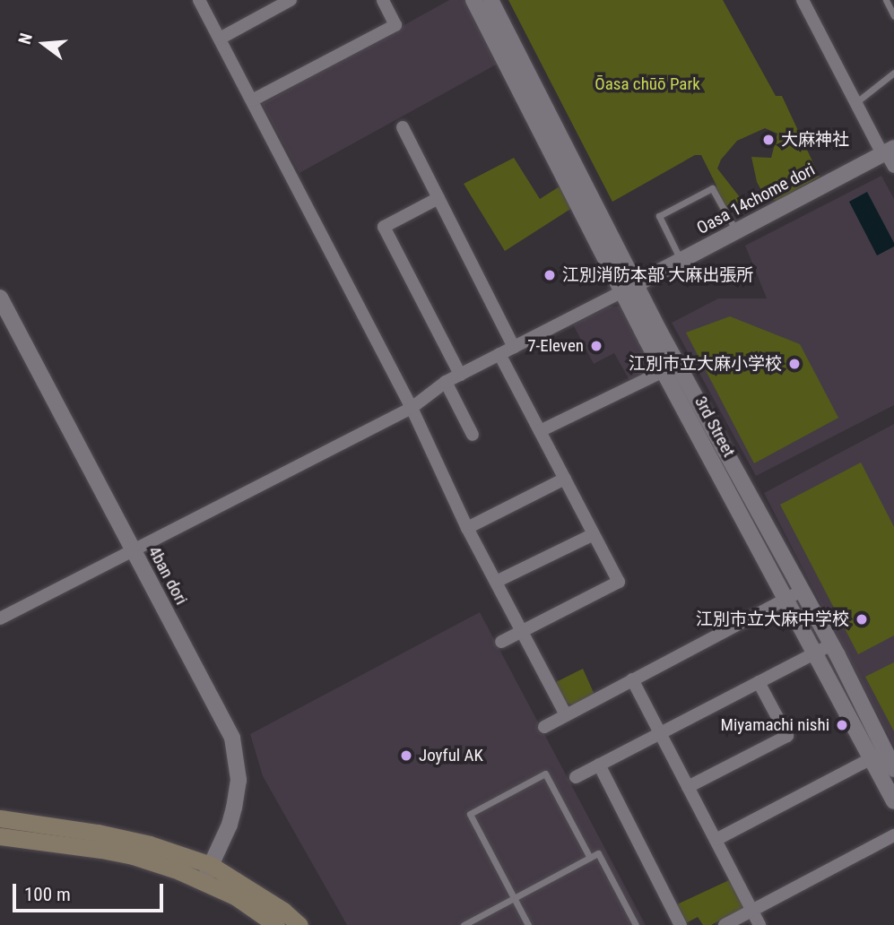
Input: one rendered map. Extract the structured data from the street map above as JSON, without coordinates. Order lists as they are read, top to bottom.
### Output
{
  "streets": {
    "street": ["Oasa 14chome dori", "3rd Street", "4ban dori"]
  },
  "crossings": [
    ["Oasa 14chome dori", "3rd Street"]
  ],
  "parks": ["Ōasa chūō Park"],
  "places": [
    "大麻神社",
    "江別消防本部 大麻出張所",
    "7-Eleven",
    "江別市立大麻小学校",
    "江別市立大麻中学校",
    "Miyamachi nishi",
    "Joyful AK"
  ],
  "scale_bar": "100 m",
  "north": "left"
}
